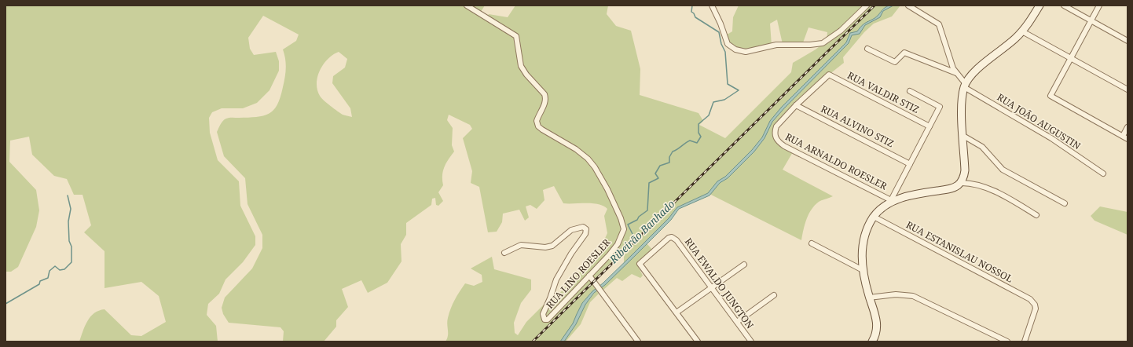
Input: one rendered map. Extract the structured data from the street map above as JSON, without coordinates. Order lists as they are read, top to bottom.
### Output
{
  "streets": {
    "street": [
      "RUA VALDIR STIZ",
      "RUA JOÃO AUGUSTIN",
      "RUA ALVINO STIZ",
      "RUA ARNALDO ROESLER",
      "RUA ESTANISLAU NOSSOL",
      "RUA LINO ROESLER",
      "RUA EWALDO JUNGTON"
    ]
  },
  "crossings": [
    ["RUA VALDIR STIZ", "RUA ALVINO STIZ"],
    ["RUA VALDIR STIZ", "RUA ARNALDO ROESLER"],
    ["RUA ALVINO STIZ", "RUA ARNALDO ROESLER"]
  ],
  "water": ["Ribeirão Banhado"]
}
